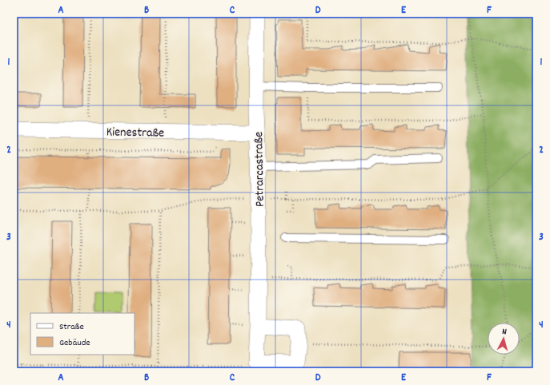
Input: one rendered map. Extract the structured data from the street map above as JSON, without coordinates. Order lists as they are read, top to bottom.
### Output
{
  "streets": {
    "street": ["Kienestraße", "Petrarcastraße"]
  },
  "crossings": [
    ["Kienestraße", "Petrarcastraße"]
  ],
  "legend": ["Straße", "Gebäude"],
  "north": "top",
  "grid": {
    "columns": [
      "A",
      "B",
      "C",
      "D",
      "E",
      "F"
    ],
    "rows": [
      "1",
      "2",
      "3",
      "4"
    ]
  }
}
